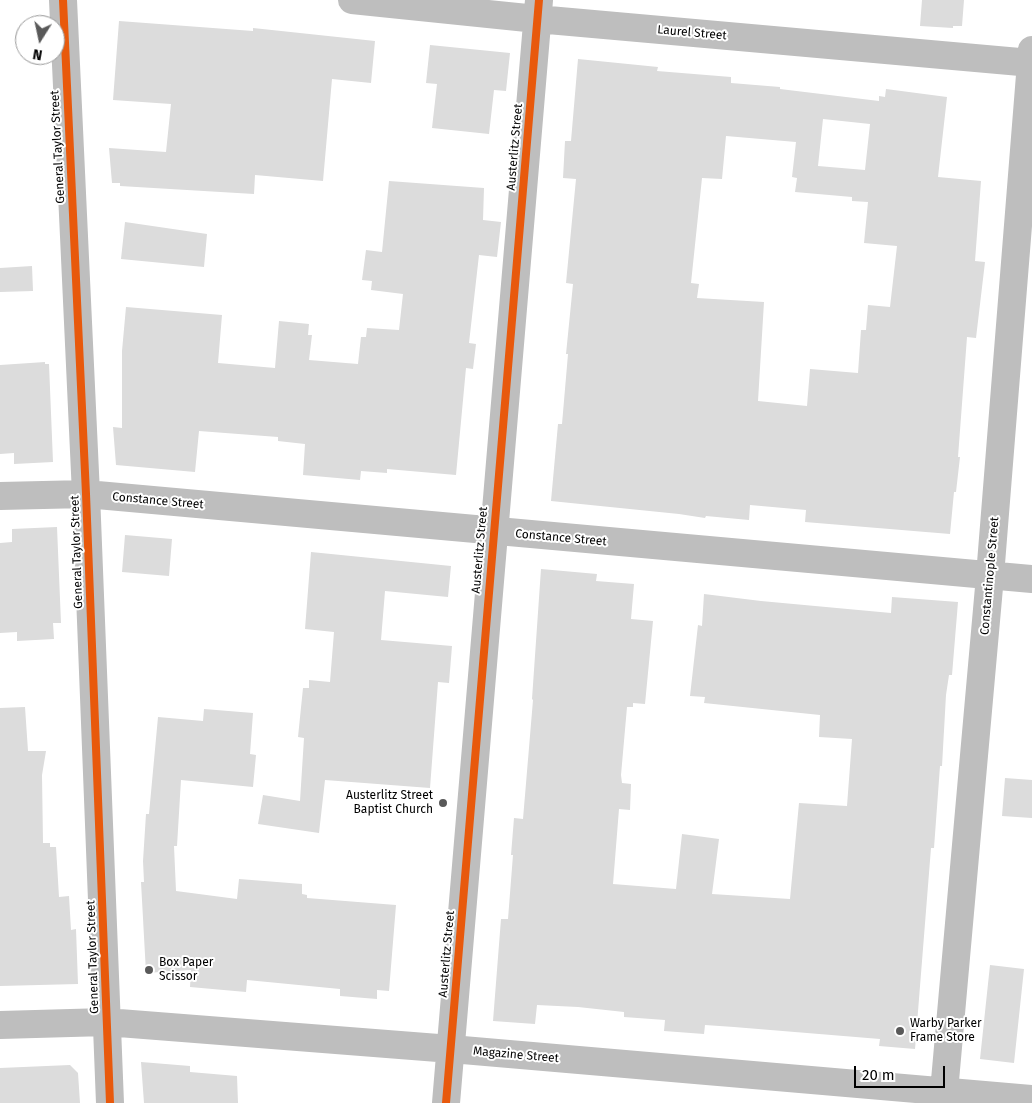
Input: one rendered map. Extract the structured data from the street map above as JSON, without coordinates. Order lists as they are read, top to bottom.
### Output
{
  "streets": {
    "street": [
      "Laurel Street",
      "General Taylor Street",
      "Austerlitz Street",
      "Constance Street",
      "Constantinople Street",
      "Magazine Street"
    ]
  },
  "crossings": [
    ["Laurel Street", "Austerlitz Street"],
    ["Laurel Street", "Constantinople Street"],
    ["General Taylor Street", "Constance Street"],
    ["General Taylor Street", "Magazine Street"],
    ["Austerlitz Street", "Constance Street"],
    ["Austerlitz Street", "Magazine Street"],
    ["Constance Street", "Constantinople Street"],
    ["Constantinople Street", "Magazine Street"]
  ],
  "places": ["Austerlitz Street Baptist Church", "Box Paper Scissor", "Warby Parker Frame Store"],
  "scale_bar": "20 m",
  "north": "bottom"
}
